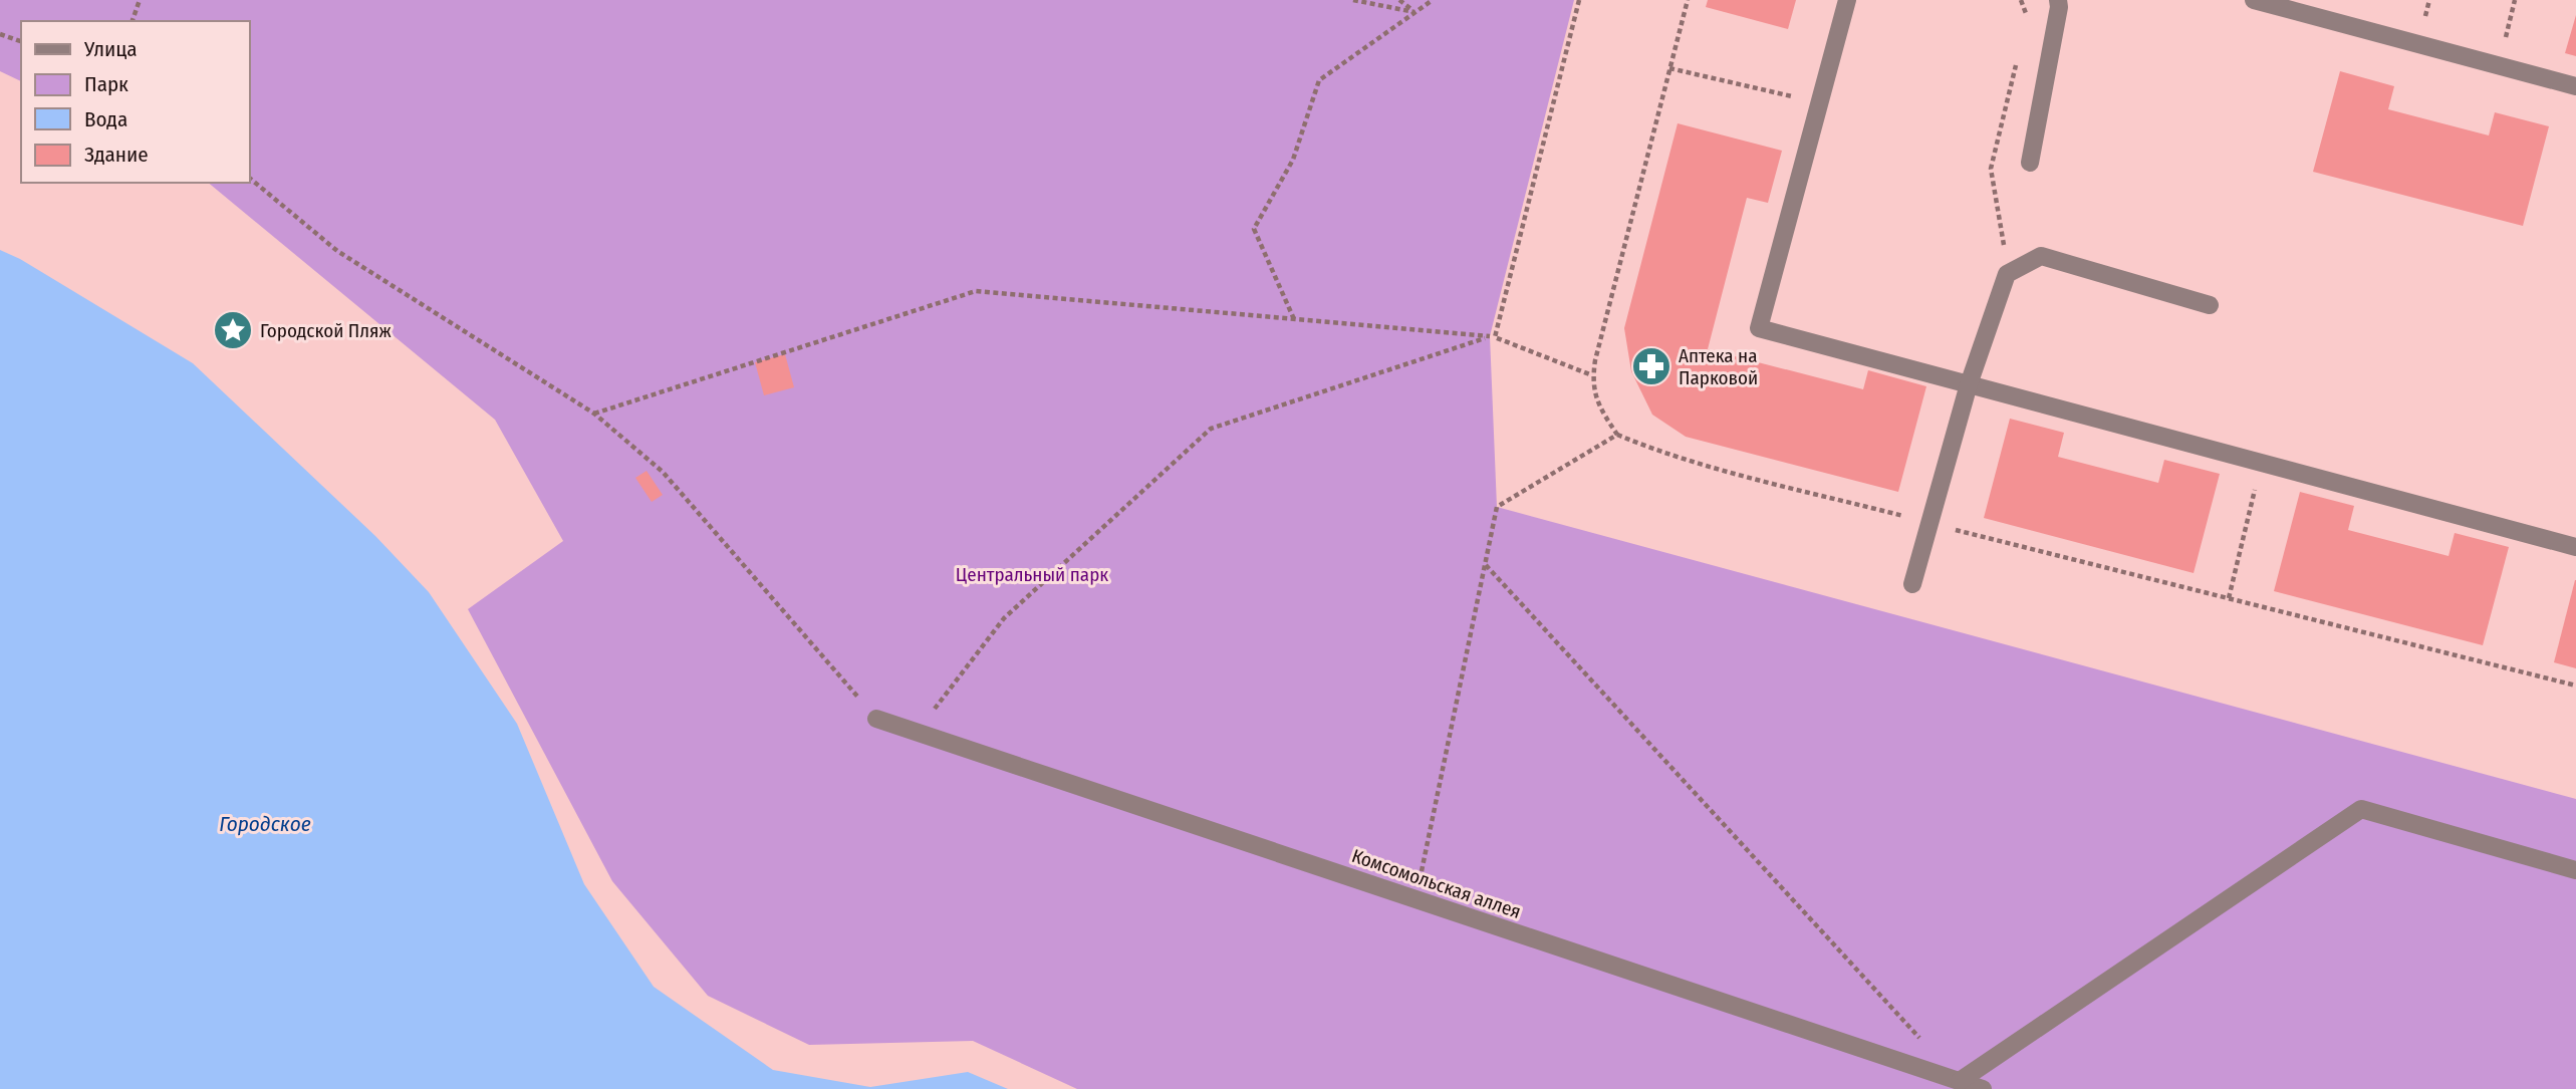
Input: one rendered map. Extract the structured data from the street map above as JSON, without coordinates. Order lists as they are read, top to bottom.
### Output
{
  "streets": {
    "street": ["Комсомольская аллея"]
  },
  "water": ["Городское"],
  "parks": ["Центральный парк"],
  "places": {
    "place": ["Городской Пляж"],
    "pharmacy": ["Аптека на Парковой"]
  },
  "legend": [
    "Улица",
    "Парк",
    "Вода",
    "Здание"
  ]
}
